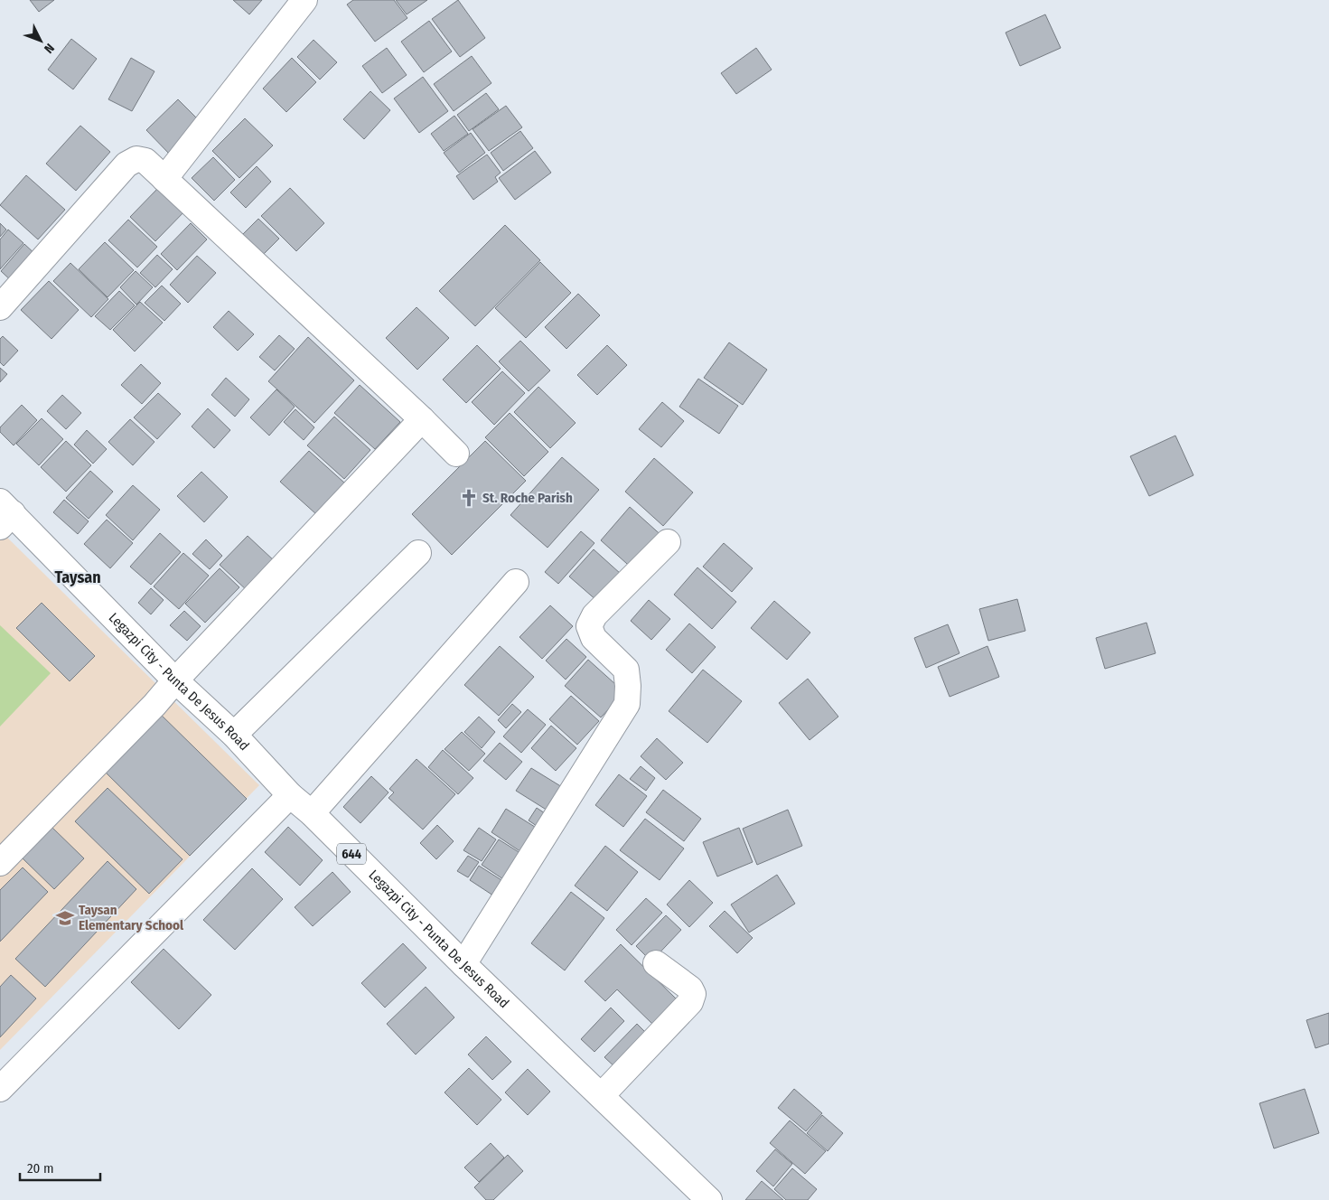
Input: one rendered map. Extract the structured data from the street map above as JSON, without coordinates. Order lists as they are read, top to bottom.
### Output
{
  "streets": {
    "street": ["Legazpi City - Punta De Jesus Road", "644"]
  },
  "districts": ["Taysan"],
  "places": {
    "church": ["St. Roche Parish"],
    "school or university": ["Taysan Elementary School"]
  },
  "scale_bar": "20 m",
  "north": "bottom right"
}
